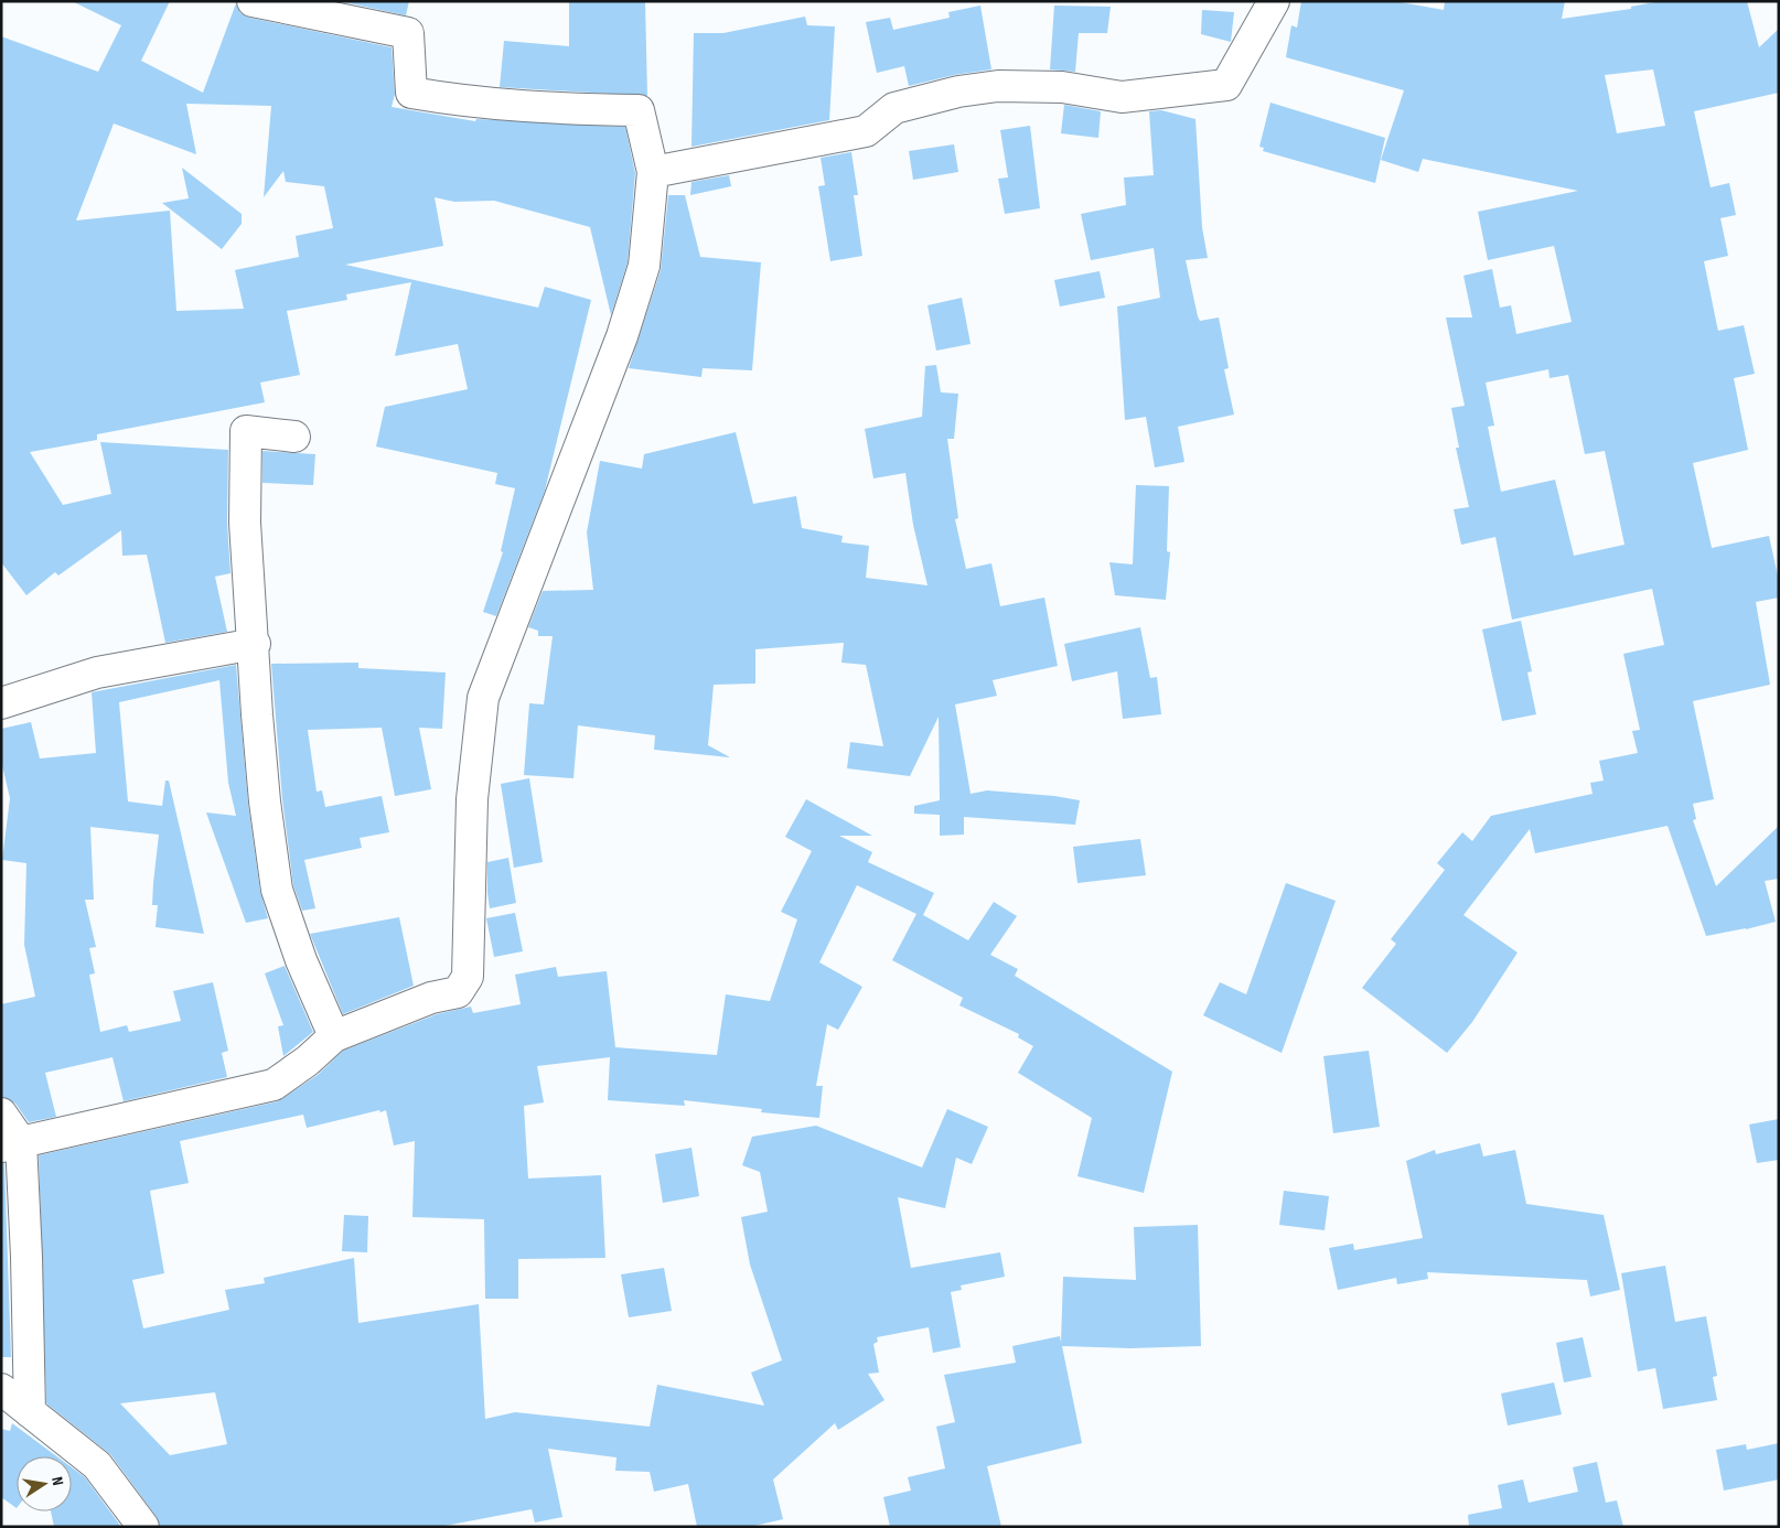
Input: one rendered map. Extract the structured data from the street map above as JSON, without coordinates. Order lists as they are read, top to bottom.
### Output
{
  "north": "right"
}
